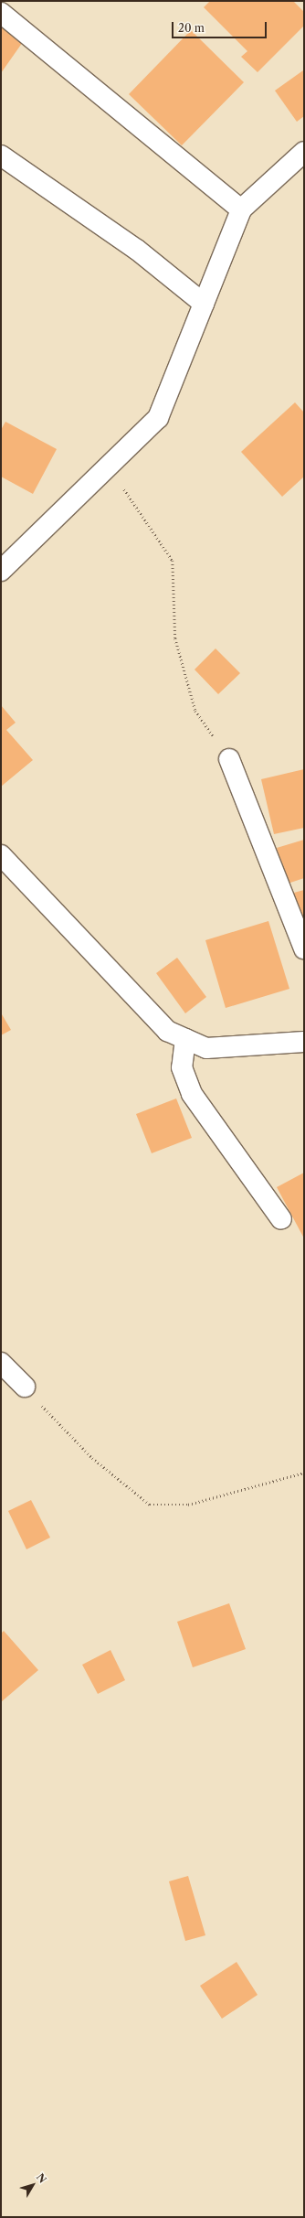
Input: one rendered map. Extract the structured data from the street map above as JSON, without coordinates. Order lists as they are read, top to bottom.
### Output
{
  "scale_bar": "20 m",
  "north": "top right"
}
